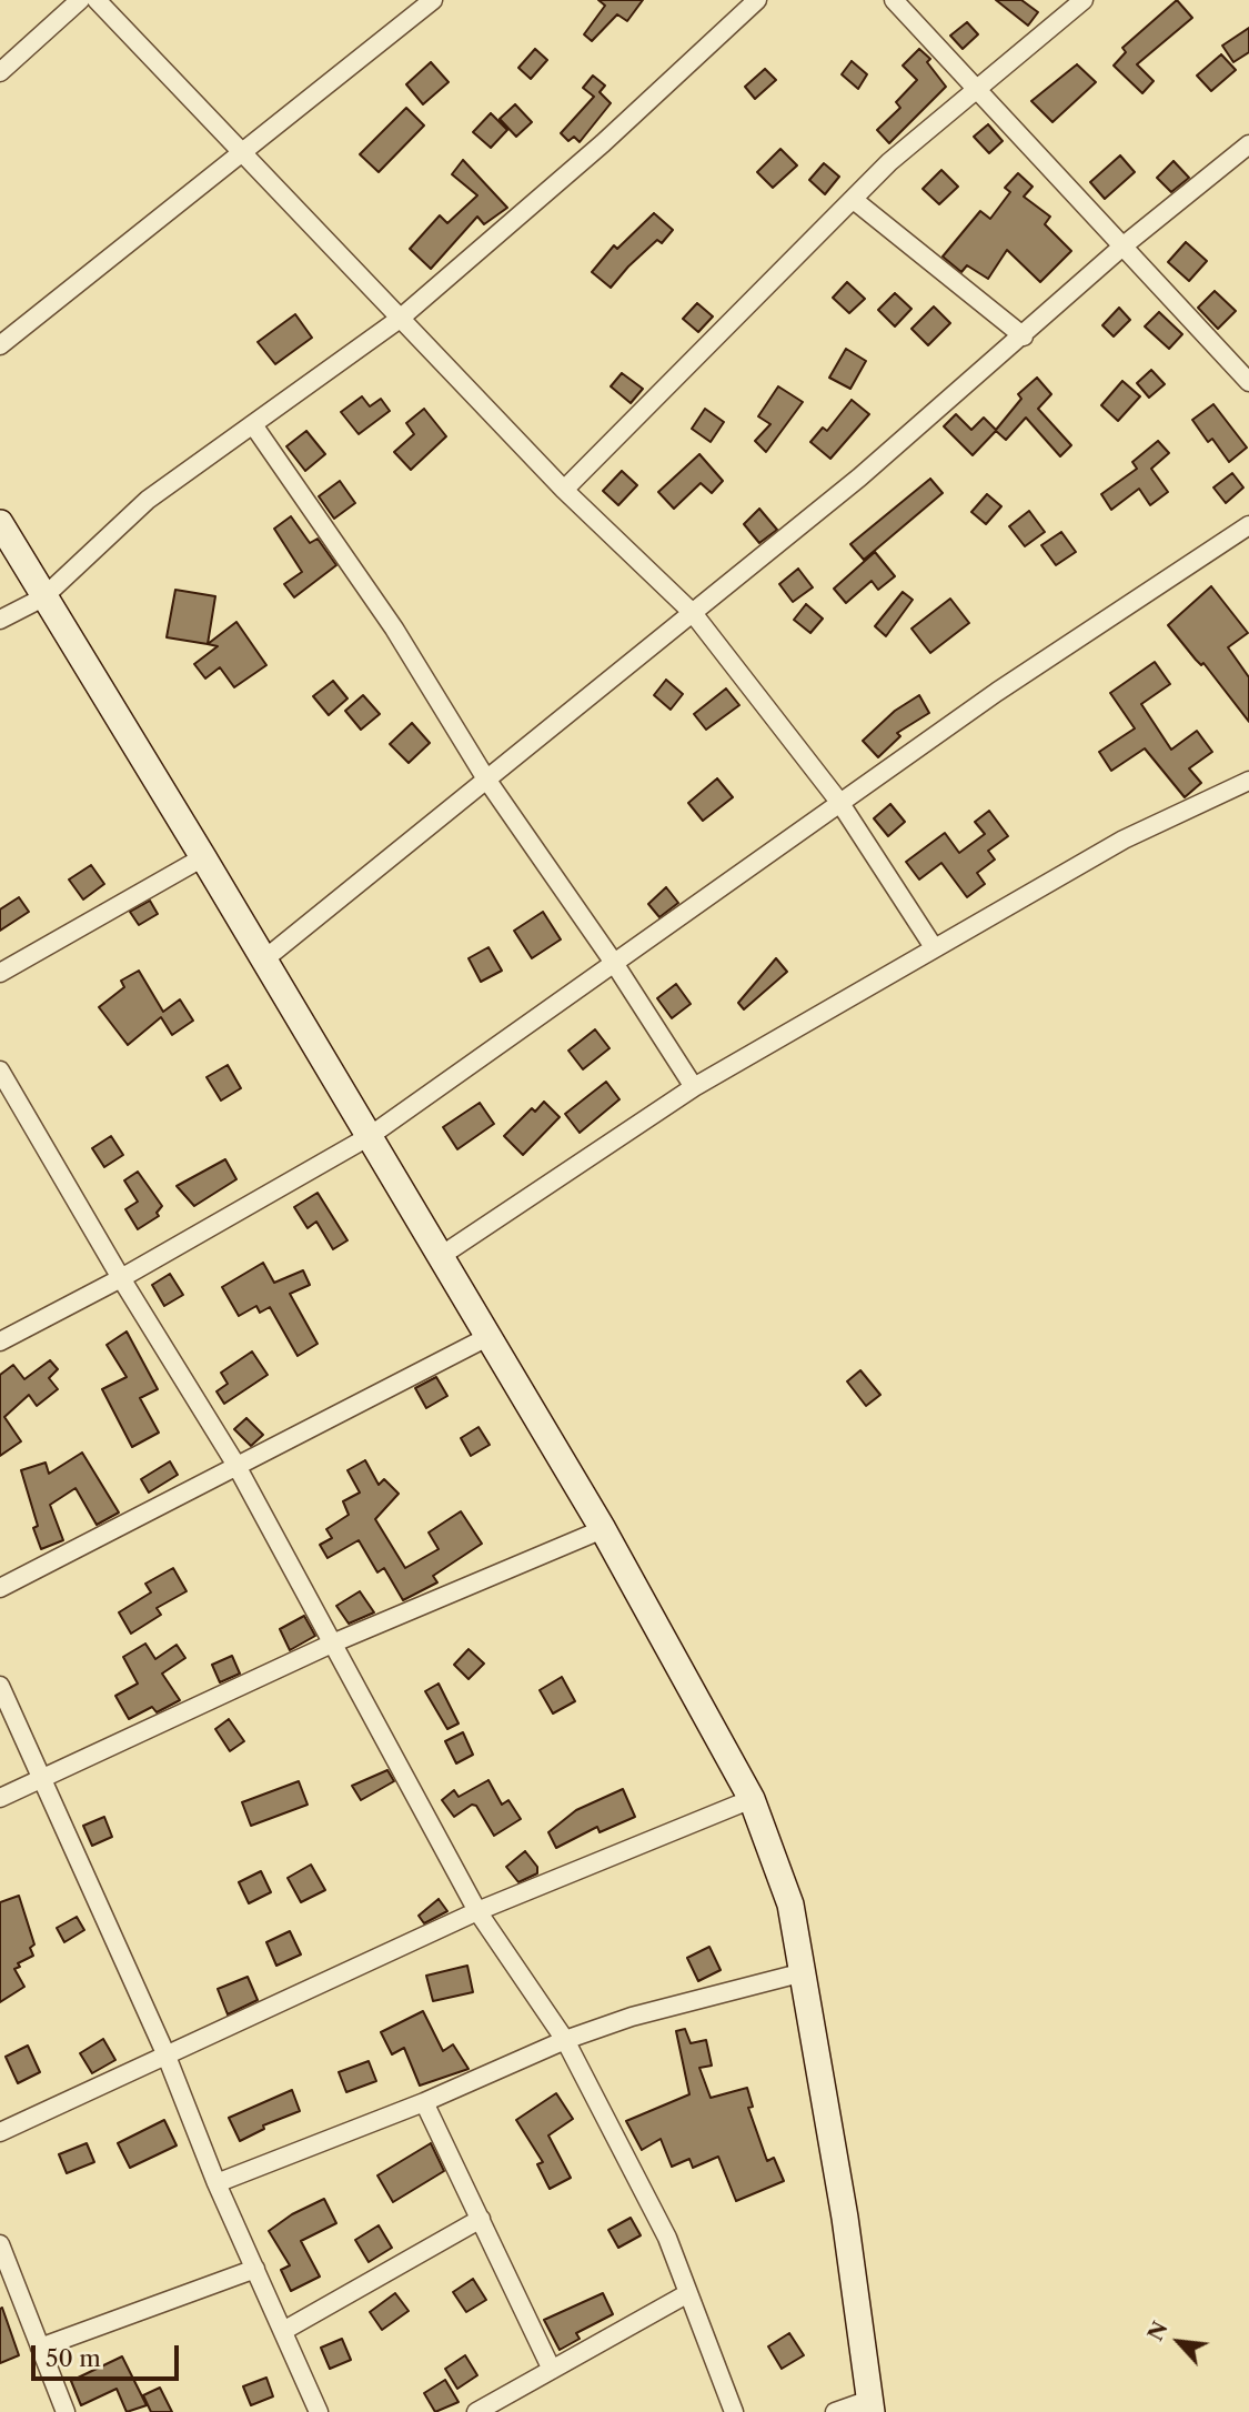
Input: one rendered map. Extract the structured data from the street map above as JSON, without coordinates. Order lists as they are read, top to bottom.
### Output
{
  "scale_bar": "50 m",
  "north": "top left"
}
